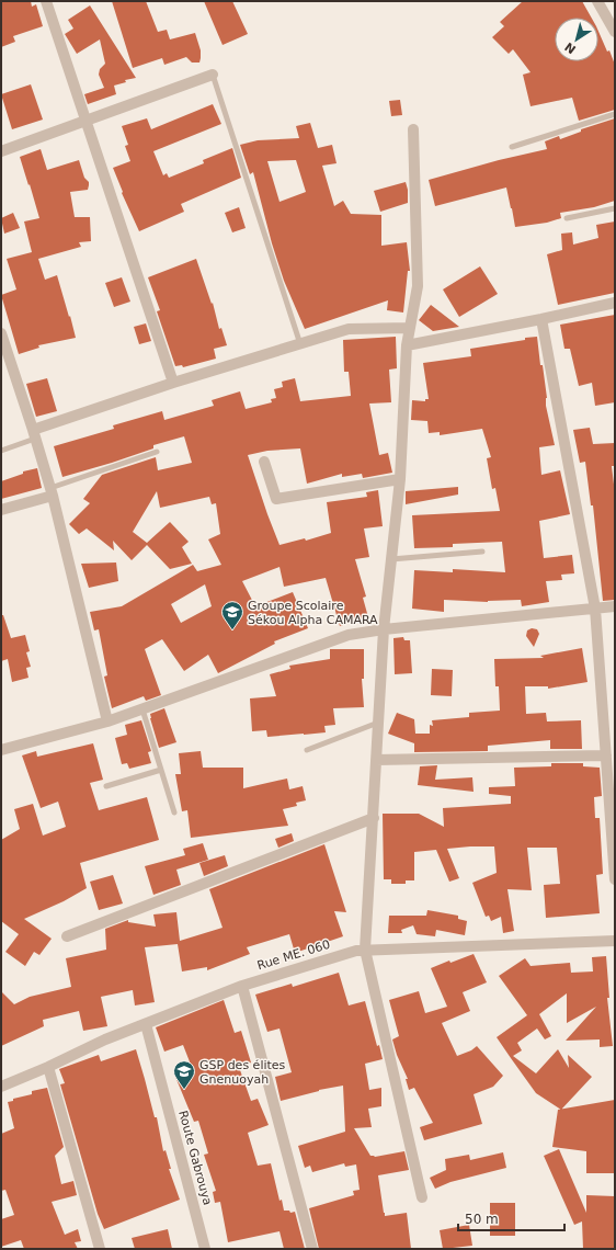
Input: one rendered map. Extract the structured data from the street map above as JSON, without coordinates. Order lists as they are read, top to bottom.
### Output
{
  "streets": {
    "street": ["Rue ME. 060", "Route Gabrouya"]
  },
  "crossings": [
    ["Rue ME. 060", "Route Gabrouya"]
  ],
  "places": {
    "school or university": ["Groupe Scolaire Sékou Alpha CAMARA", "GSP des élites Gnenuoyah"]
  },
  "scale_bar": "50 m",
  "north": "bottom left"
}
